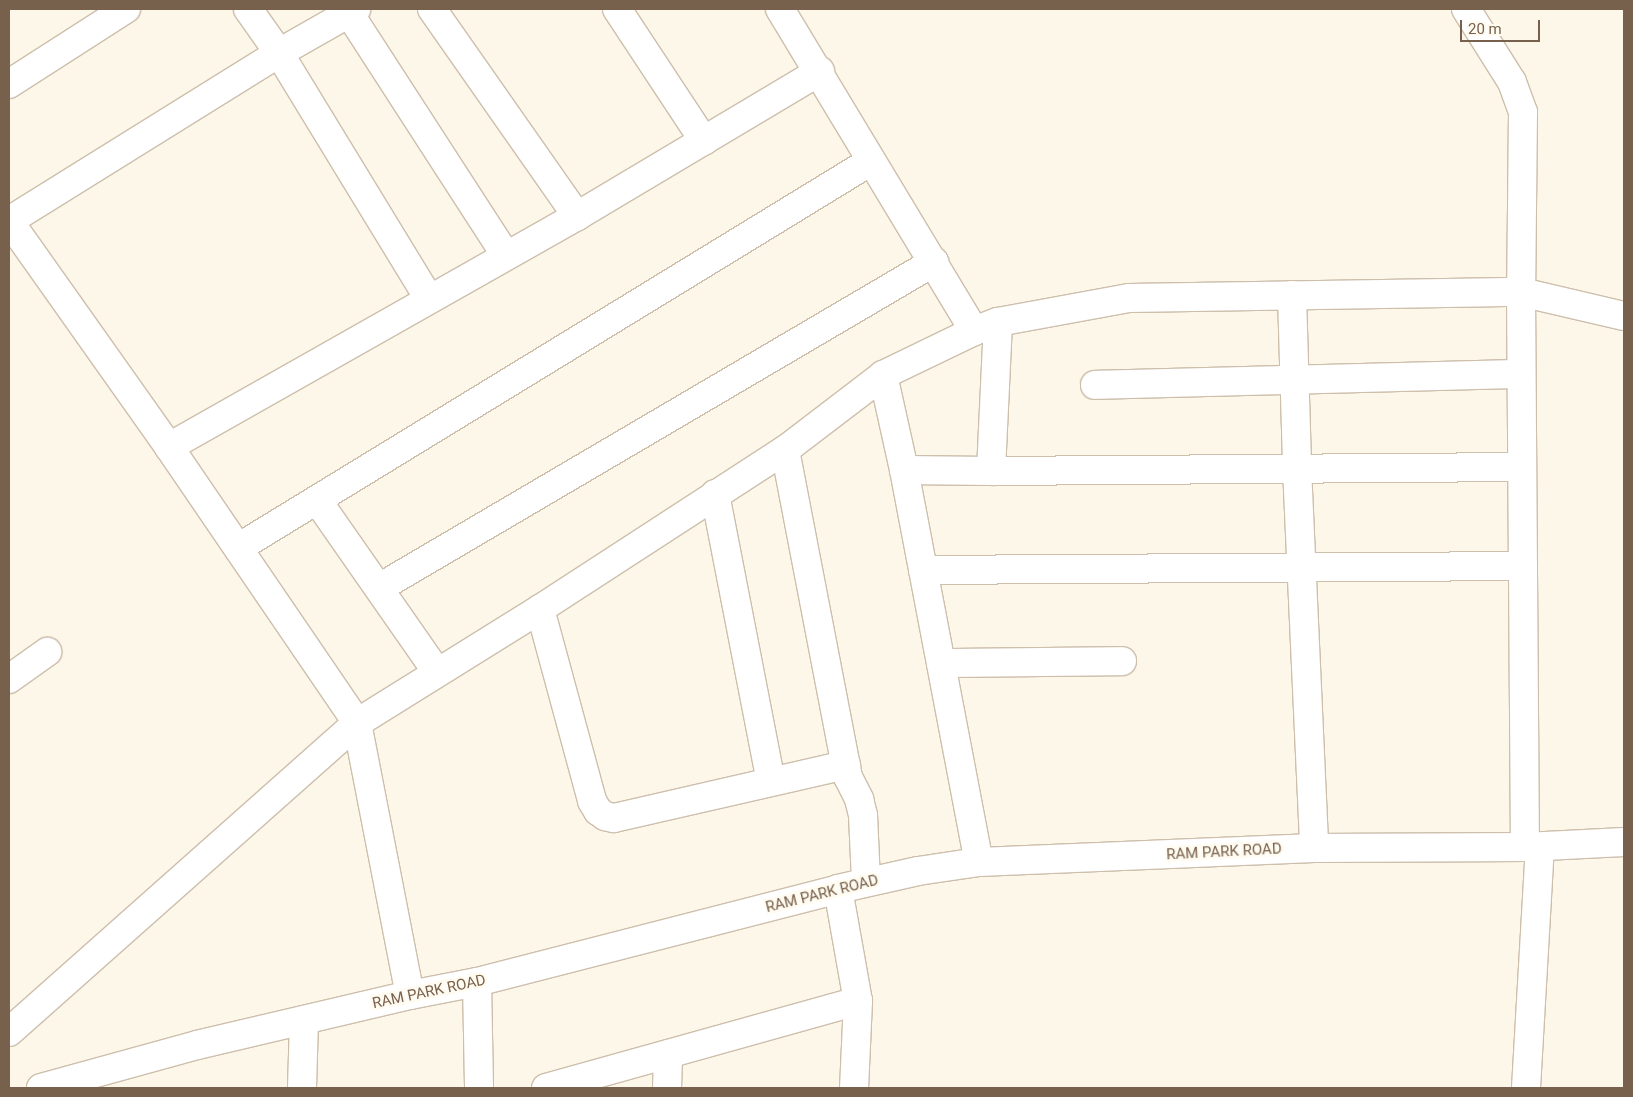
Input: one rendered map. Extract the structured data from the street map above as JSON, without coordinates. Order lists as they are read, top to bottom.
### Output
{
  "streets": {
    "street": ["RAM PARK ROAD"]
  },
  "scale_bar": "20 m"
}
